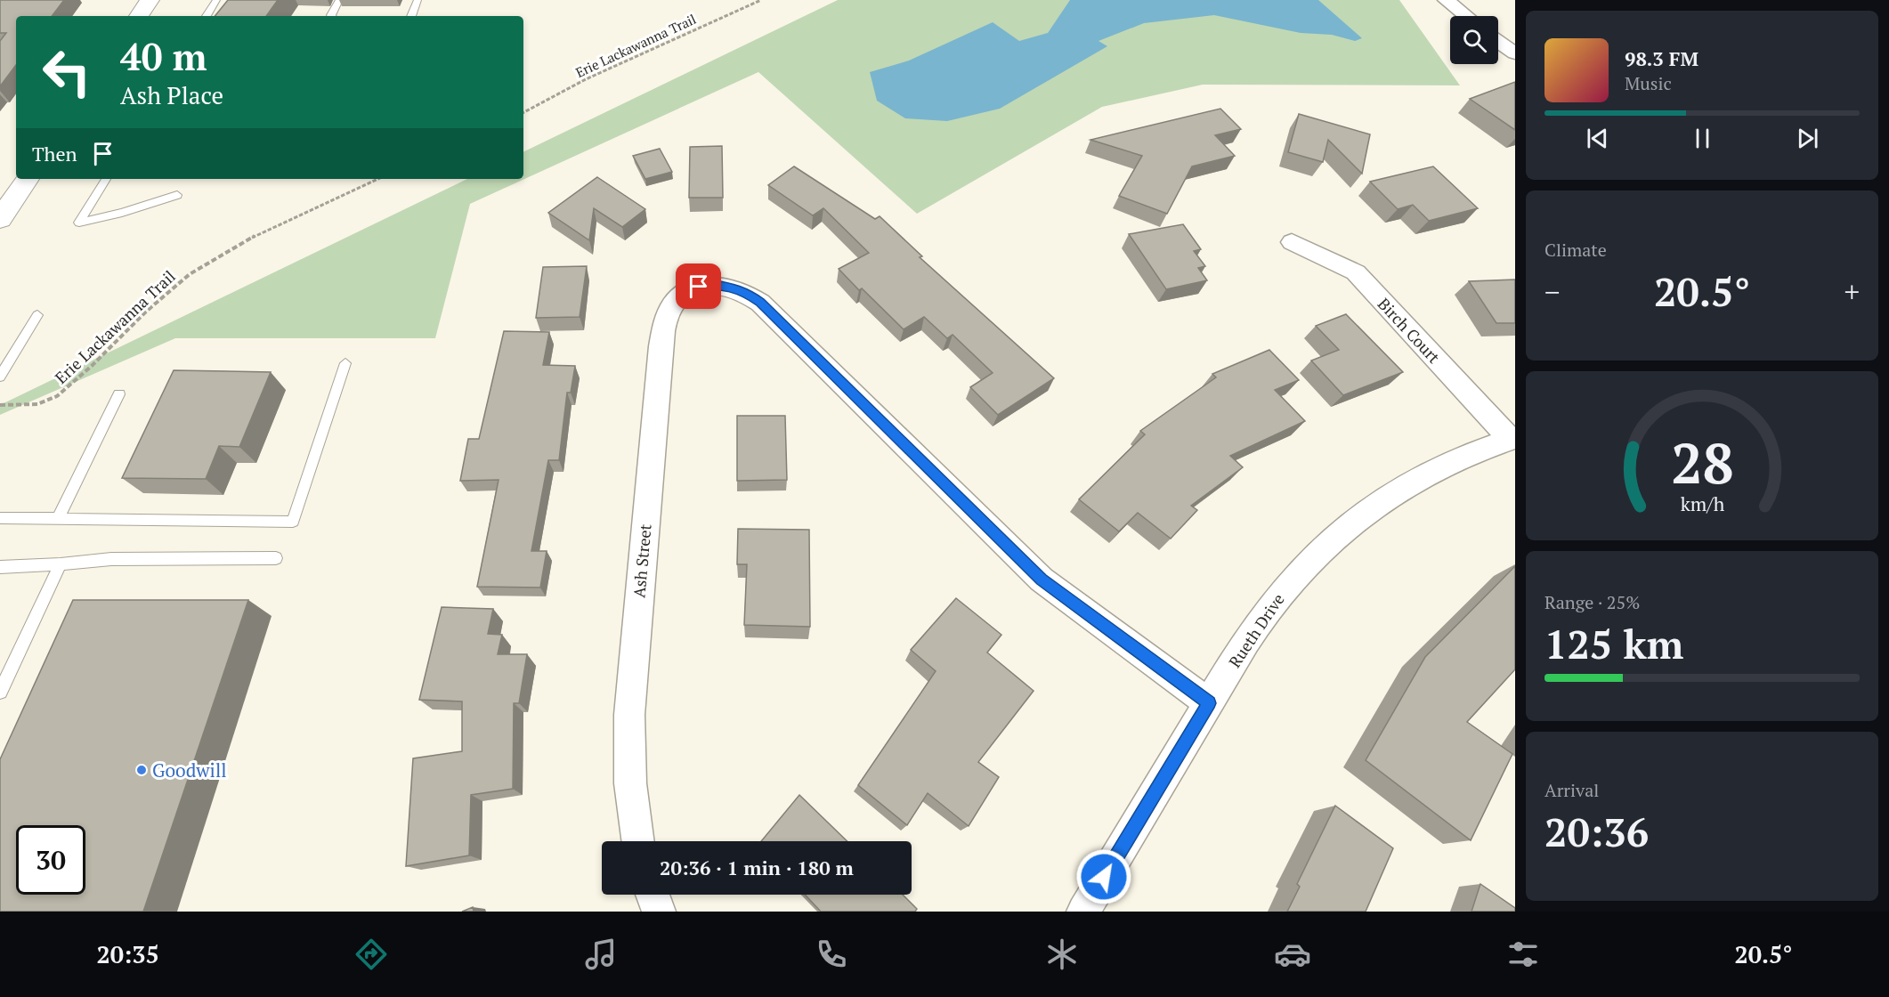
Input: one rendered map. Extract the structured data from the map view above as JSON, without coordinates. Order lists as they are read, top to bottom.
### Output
{
  "streets": {
    "street": ["Birch Court", "Ash Street", "Rueth Drive"],
    "path": ["Erie Lackawanna Trail"]
  },
  "crossings": [
    ["Birch Court", "Rueth Drive"],
    ["Ash Street", "Rueth Drive"]
  ],
  "places": ["Goodwill"],
  "page": {
    "turn": ["40 m", "Ash Place"],
    "song": ["98.3 FM", "Music"],
    "then": "Then",
    "tile": [
      "Climate",
      ["Range · 25%", "125 km"],
      ["Arrival", "20:36"]
    ],
    "heat": ["−", "20.5°", "+"],
    "limit": "30",
    "trip": "20:36 · 1 min · 180 m",
    "tabs": ["20:35", "20.5°"],
    "gauge": ["28", "km/h"]
  }
}
